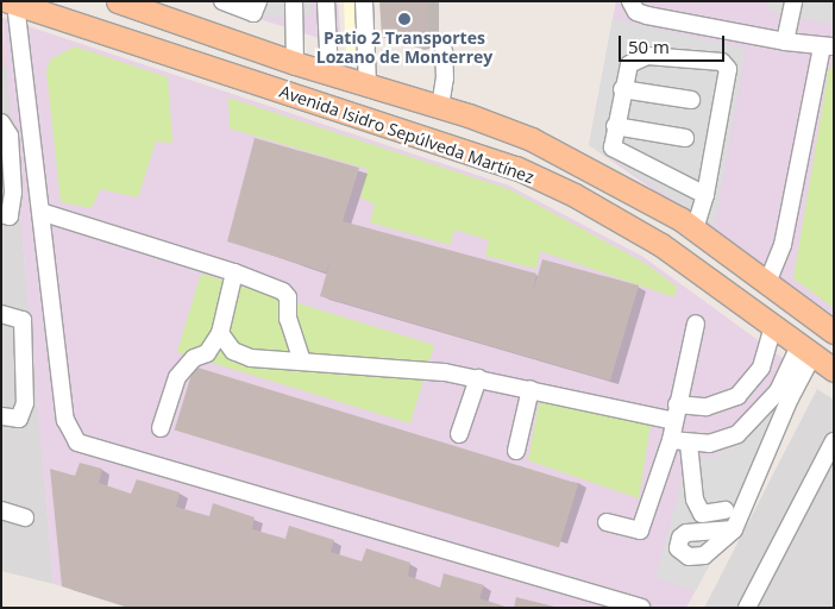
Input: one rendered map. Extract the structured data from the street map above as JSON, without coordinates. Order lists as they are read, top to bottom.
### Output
{
  "streets": {
    "main road": ["Avenida Isidro Sepúlveda Martínez"]
  },
  "places": ["Patio 2 Transportes Lozano de Monterrey"],
  "scale_bar": "50 m"
}
